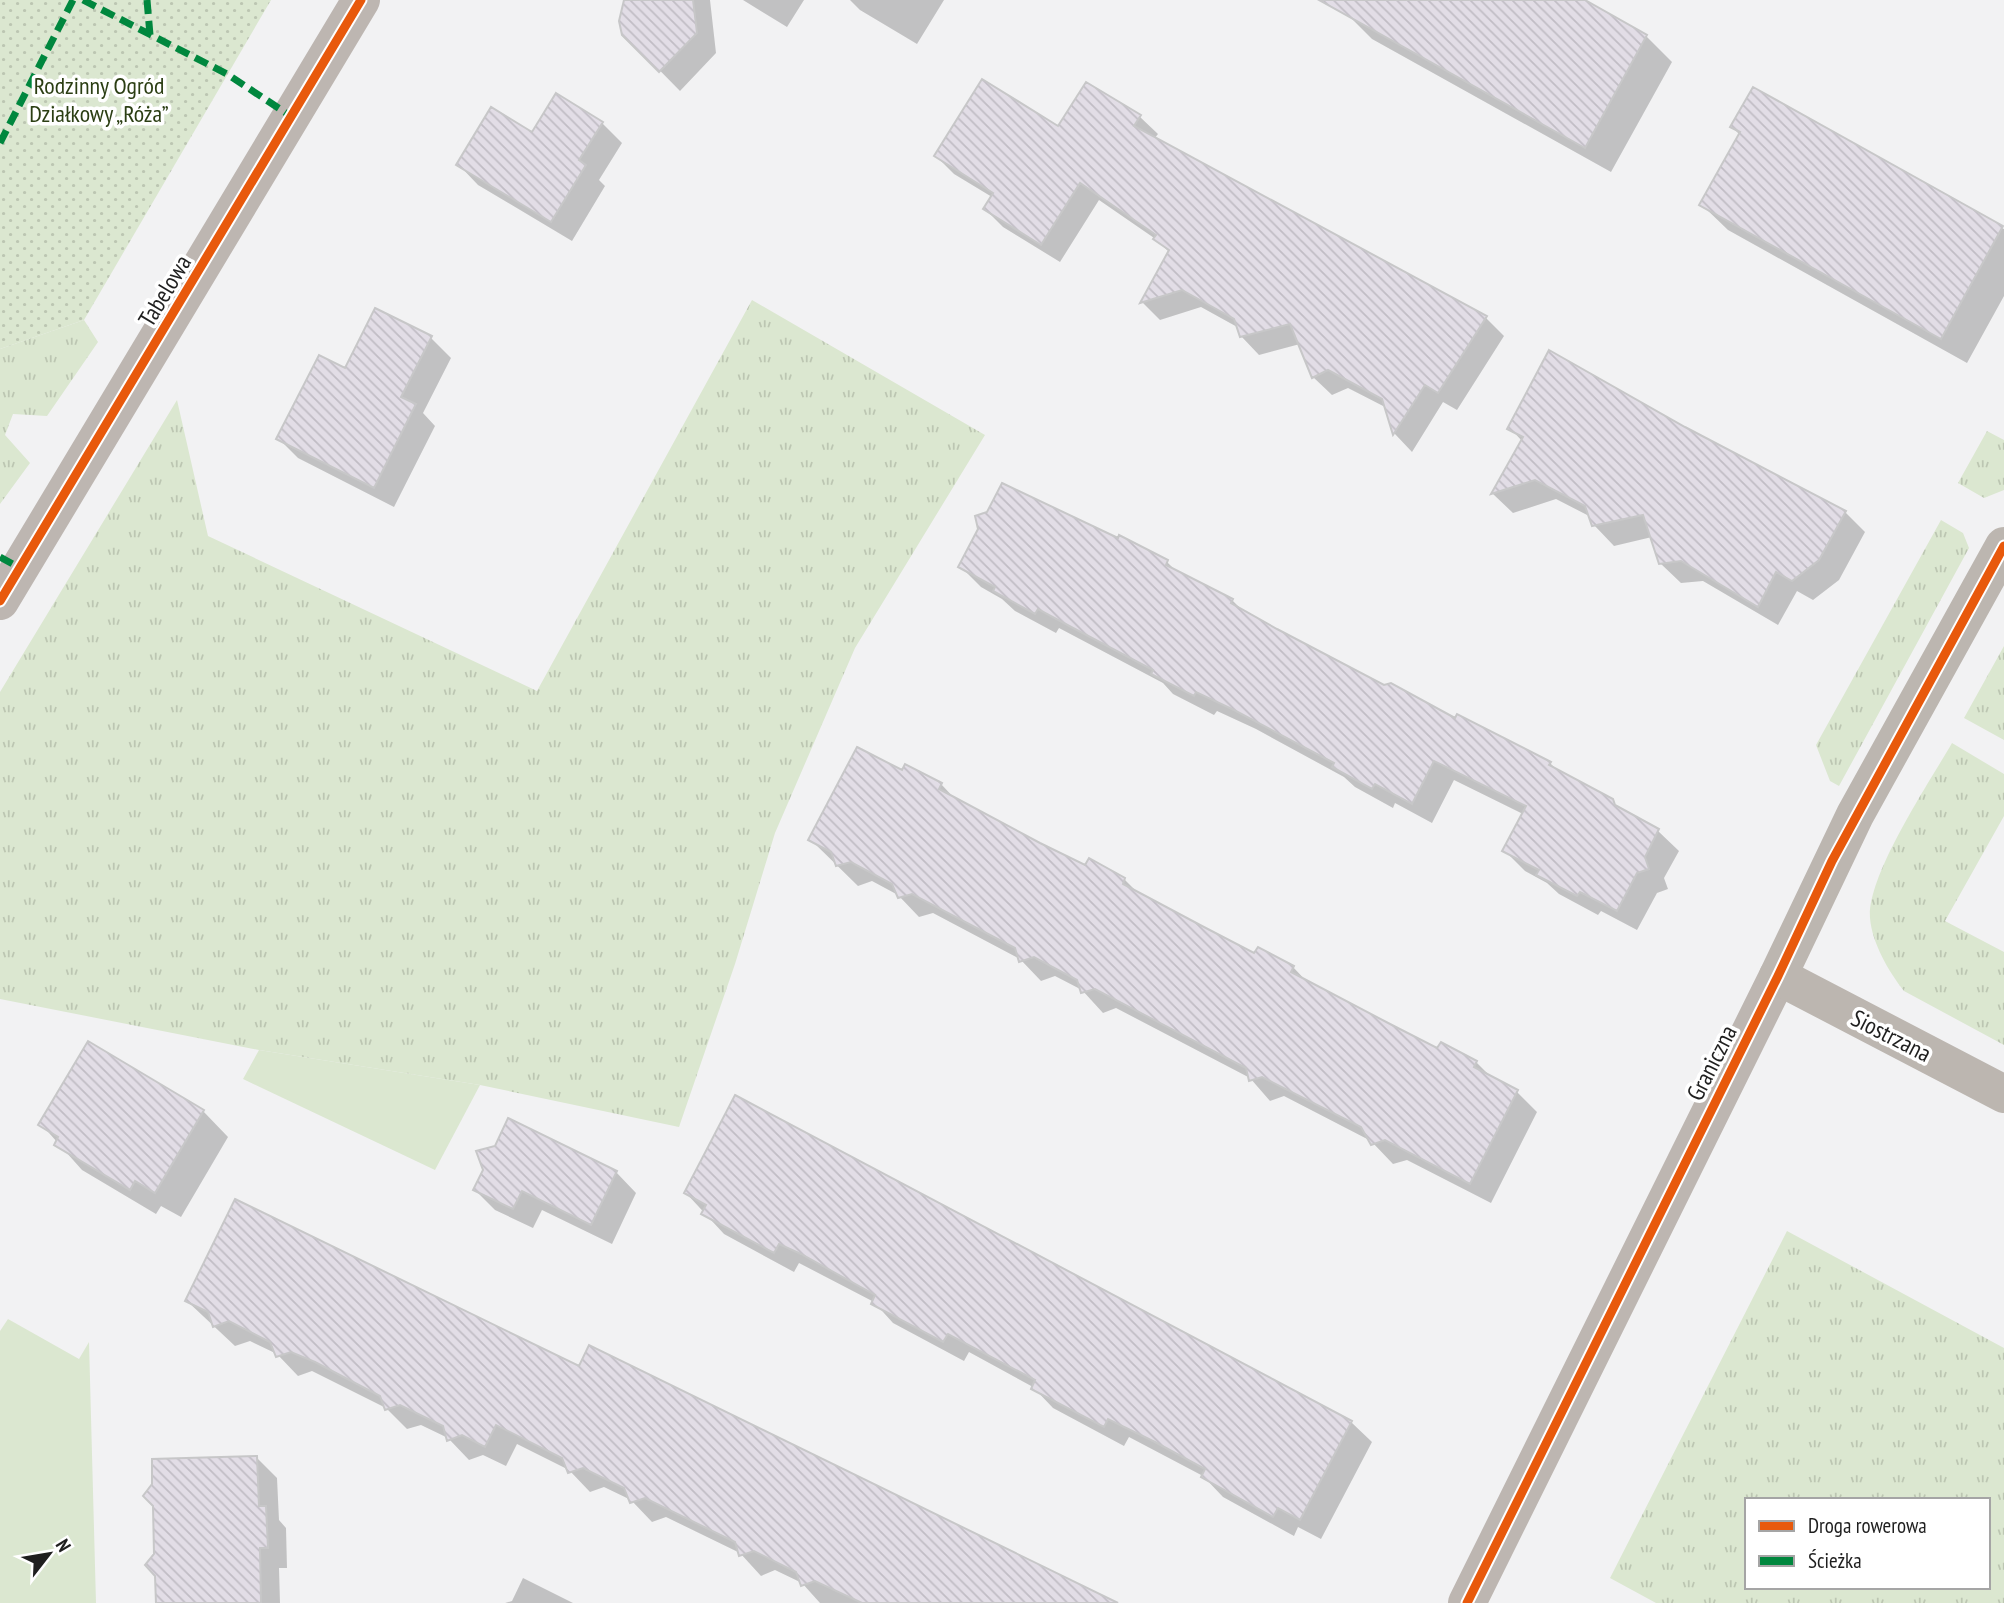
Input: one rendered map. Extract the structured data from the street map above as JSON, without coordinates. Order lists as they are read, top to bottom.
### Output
{
  "streets": {
    "street": ["Tabelowa", "Siostrzana", "Graniczna"]
  },
  "crossings": [
    ["Siostrzana", "Graniczna"]
  ],
  "parks": ["Rodzinny Ogród Działkowy „Róża”"],
  "legend": ["Droga rowerowa", "Ścieżka"],
  "north": "top right"
}
